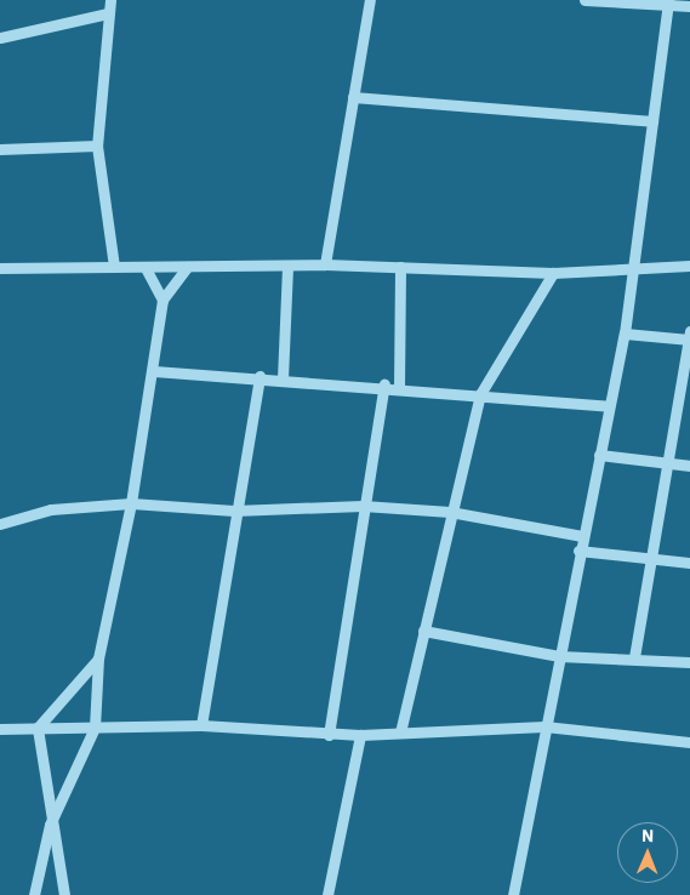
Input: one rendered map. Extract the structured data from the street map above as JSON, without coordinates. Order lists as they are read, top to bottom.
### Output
{
  "north": "top"
}
